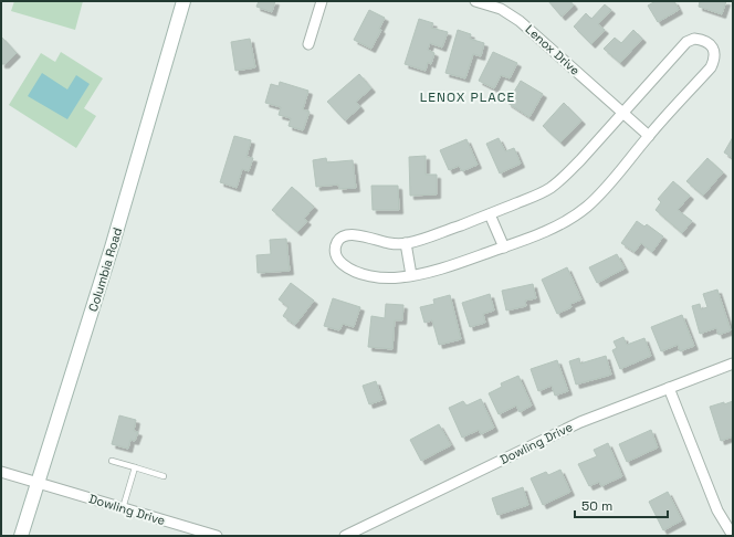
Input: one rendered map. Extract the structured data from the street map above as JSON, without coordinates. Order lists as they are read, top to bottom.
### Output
{
  "streets": {
    "main road": ["Columbia Road"],
    "street": ["Lenox Drive", "Dowling Drive"]
  },
  "crossings": [
    ["Columbia Road", "Dowling Drive"]
  ],
  "districts": ["LENOX PLACE"],
  "scale_bar": "50 m"
}
